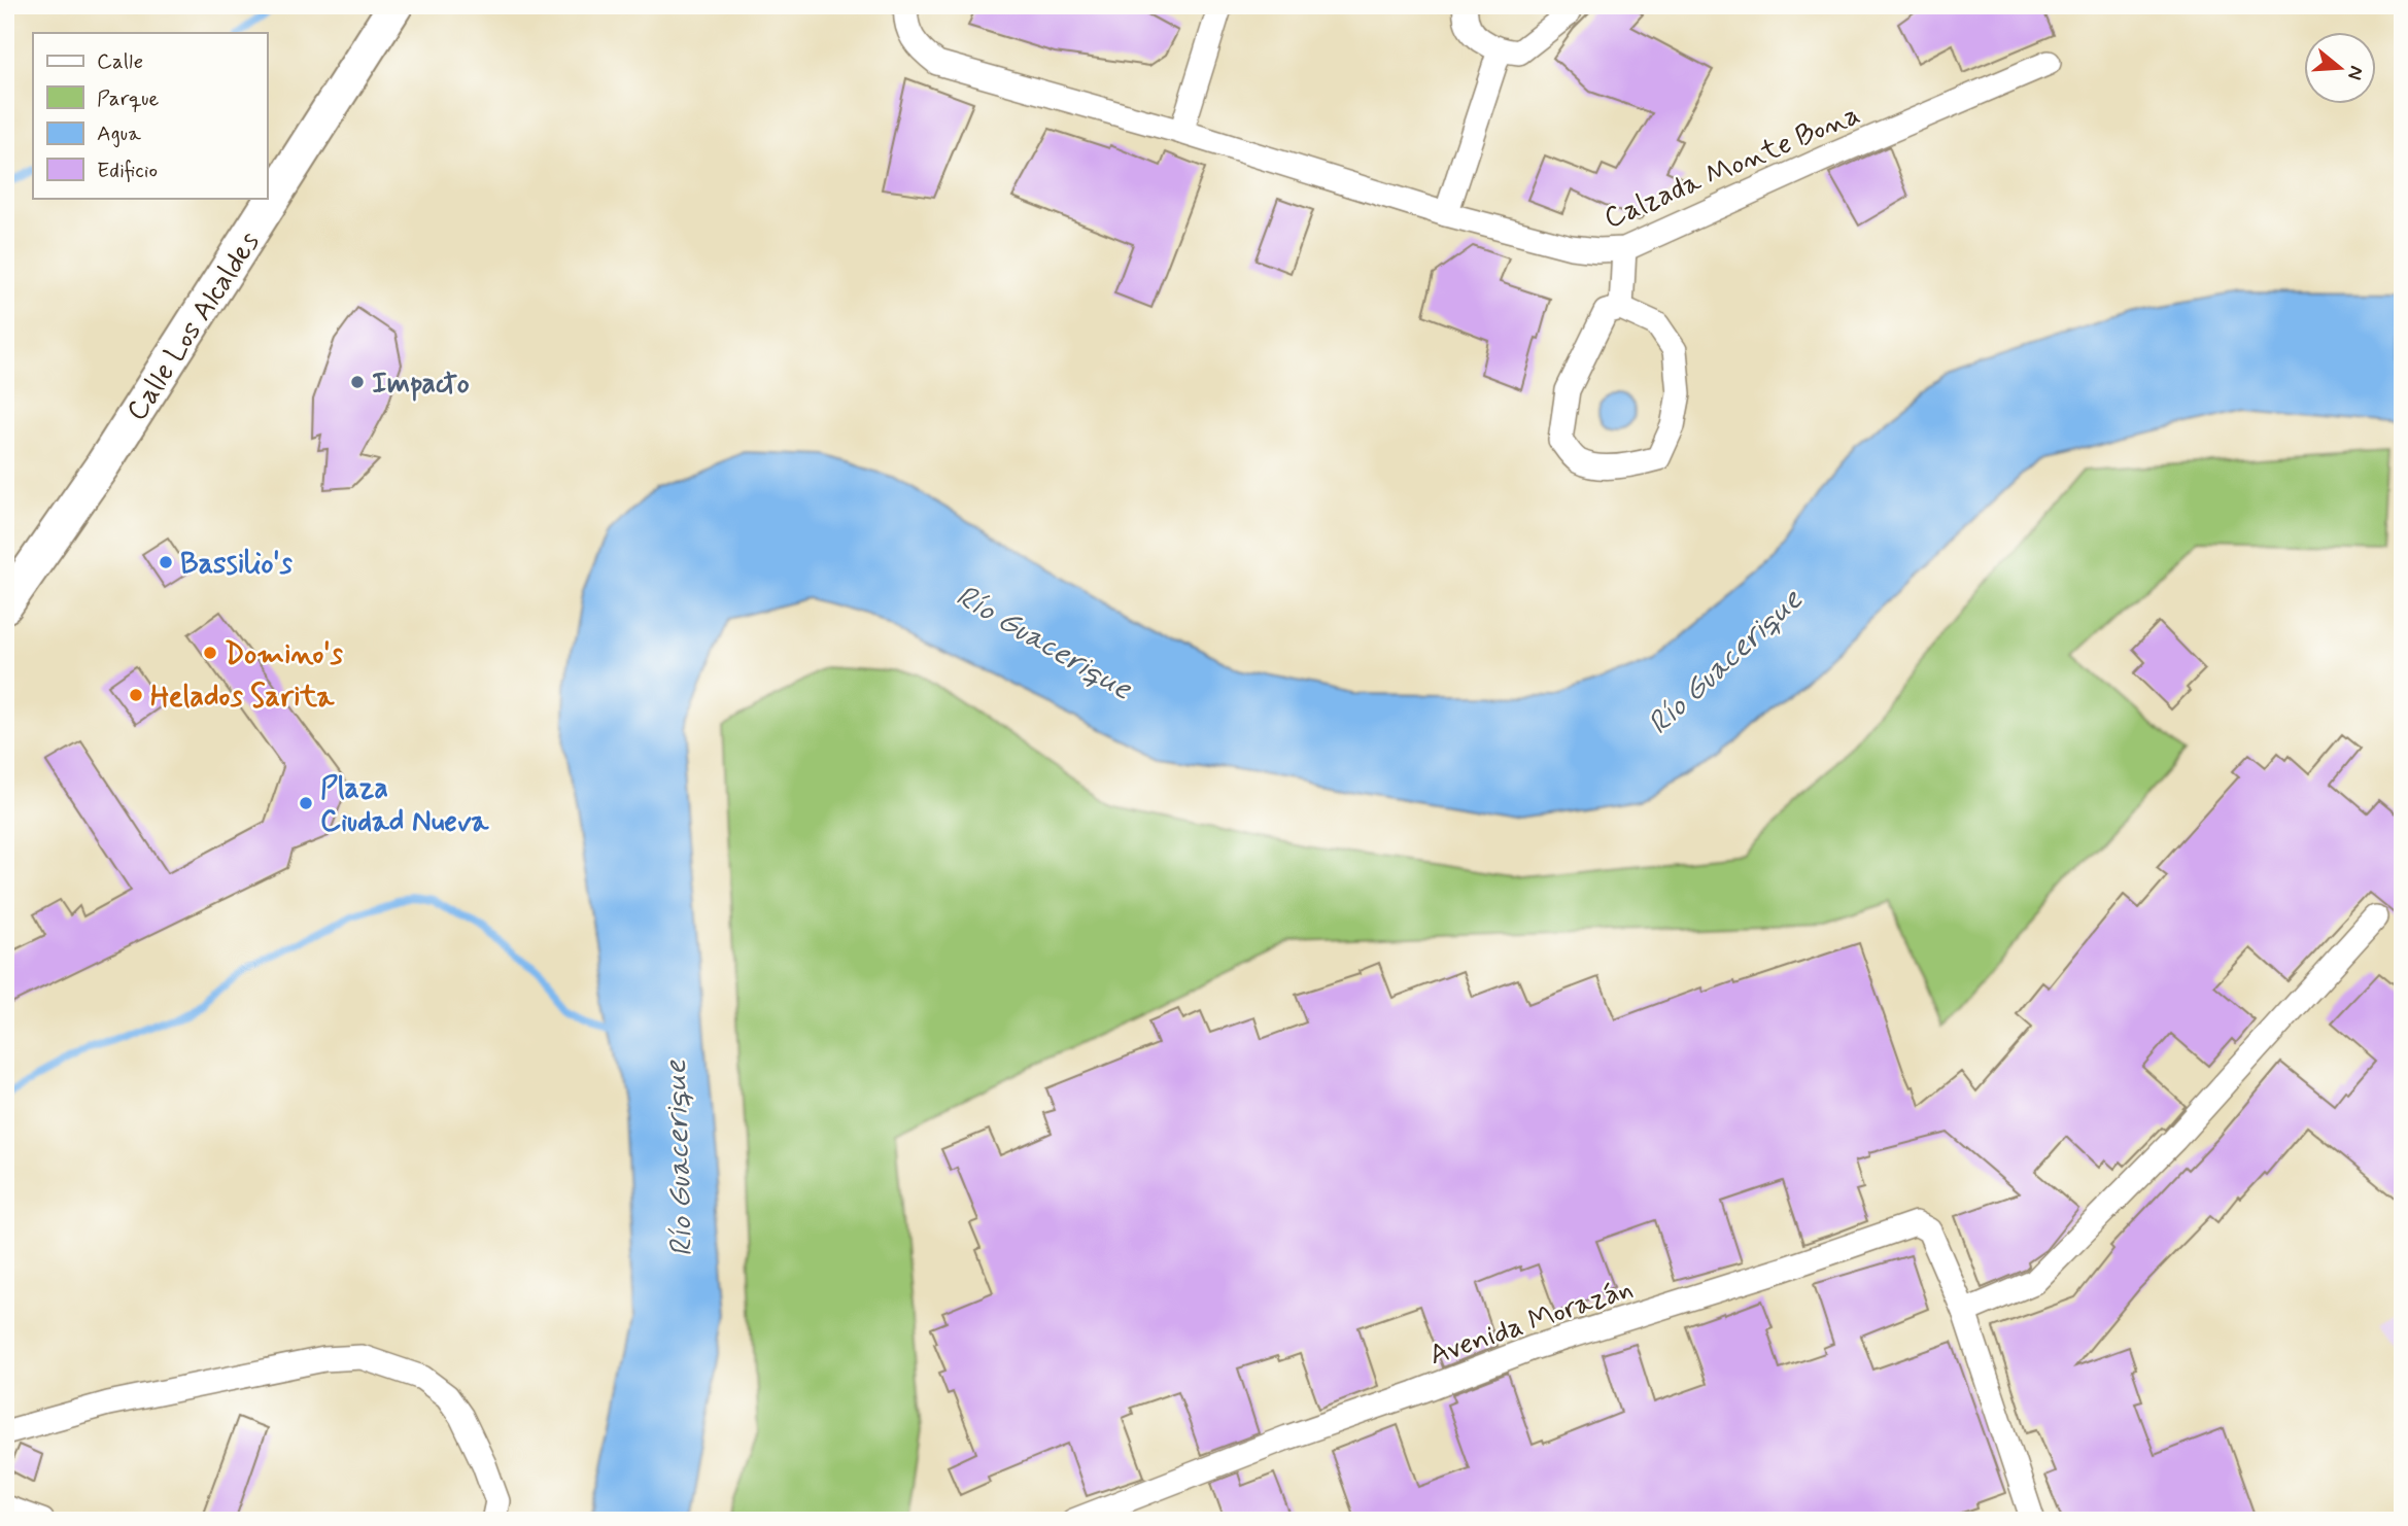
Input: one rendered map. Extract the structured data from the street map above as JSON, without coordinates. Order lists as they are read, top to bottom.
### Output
{
  "streets": {
    "main road": ["Calle Los Alcaldes"],
    "street": ["Calzada Monte Bona", "Avenida Morazán"]
  },
  "water": ["Río Guacerique"],
  "places": [
    "Impacto",
    "Bassilio's",
    "Domino's",
    "Helados Sarita",
    "Plaza Ciudad Nueva"
  ],
  "legend": [
    "Calle",
    "Parque",
    "Agua",
    "Edificio"
  ],
  "north": "right"
}
